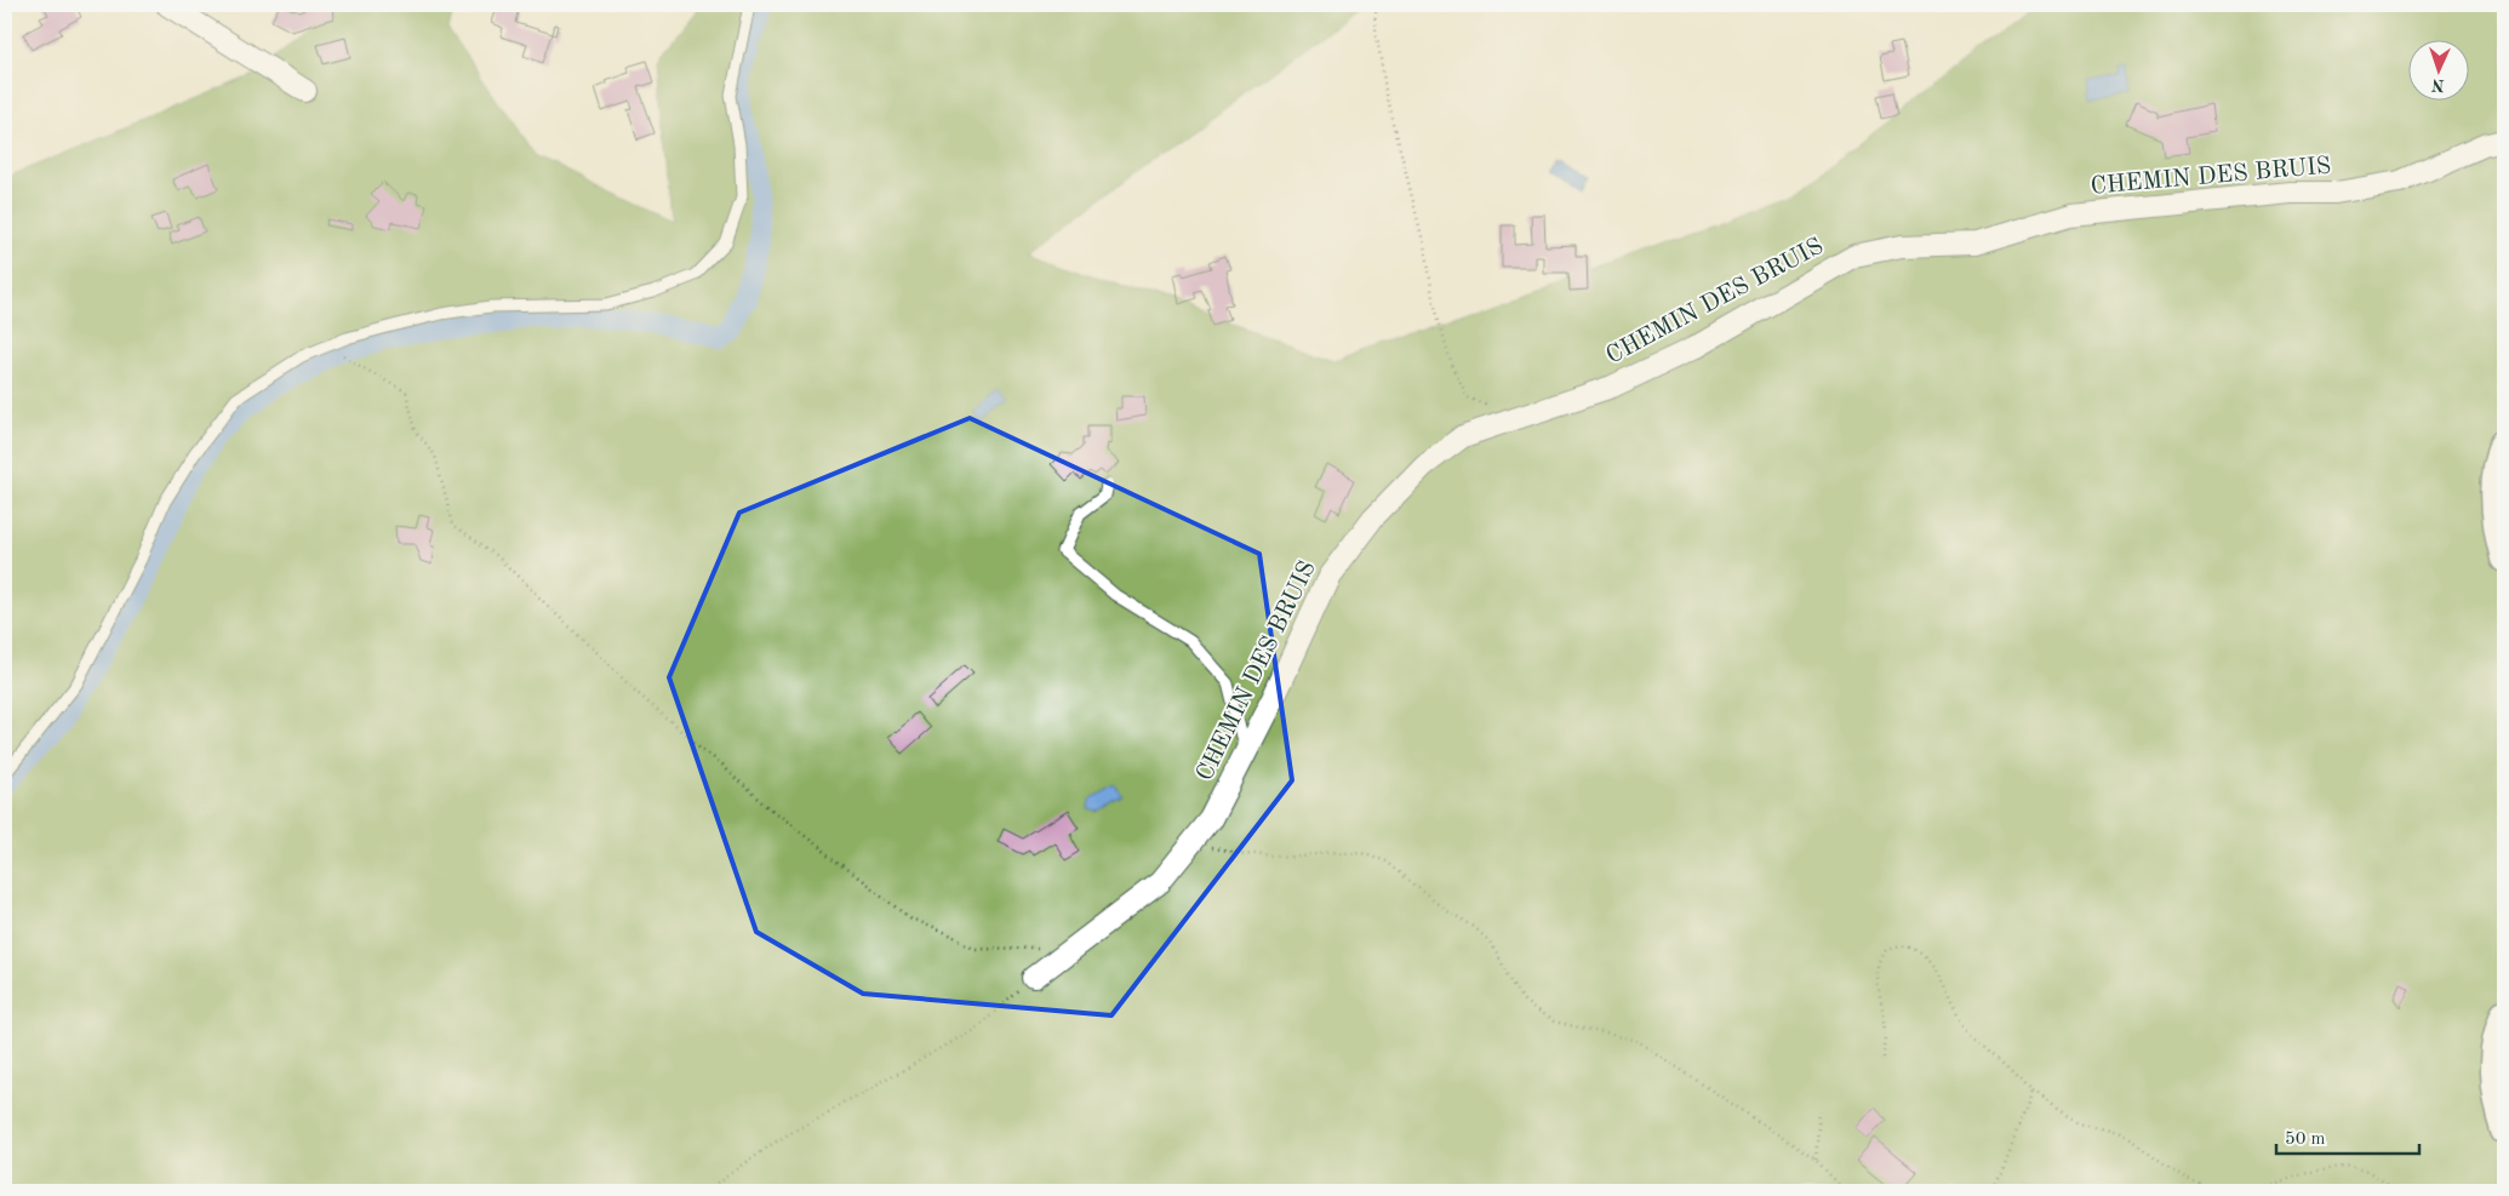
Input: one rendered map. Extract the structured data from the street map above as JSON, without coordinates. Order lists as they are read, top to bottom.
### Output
{
  "streets": {
    "street": ["CHEMIN DES BRUIS"]
  },
  "scale_bar": "50 m",
  "north": "bottom"
}
